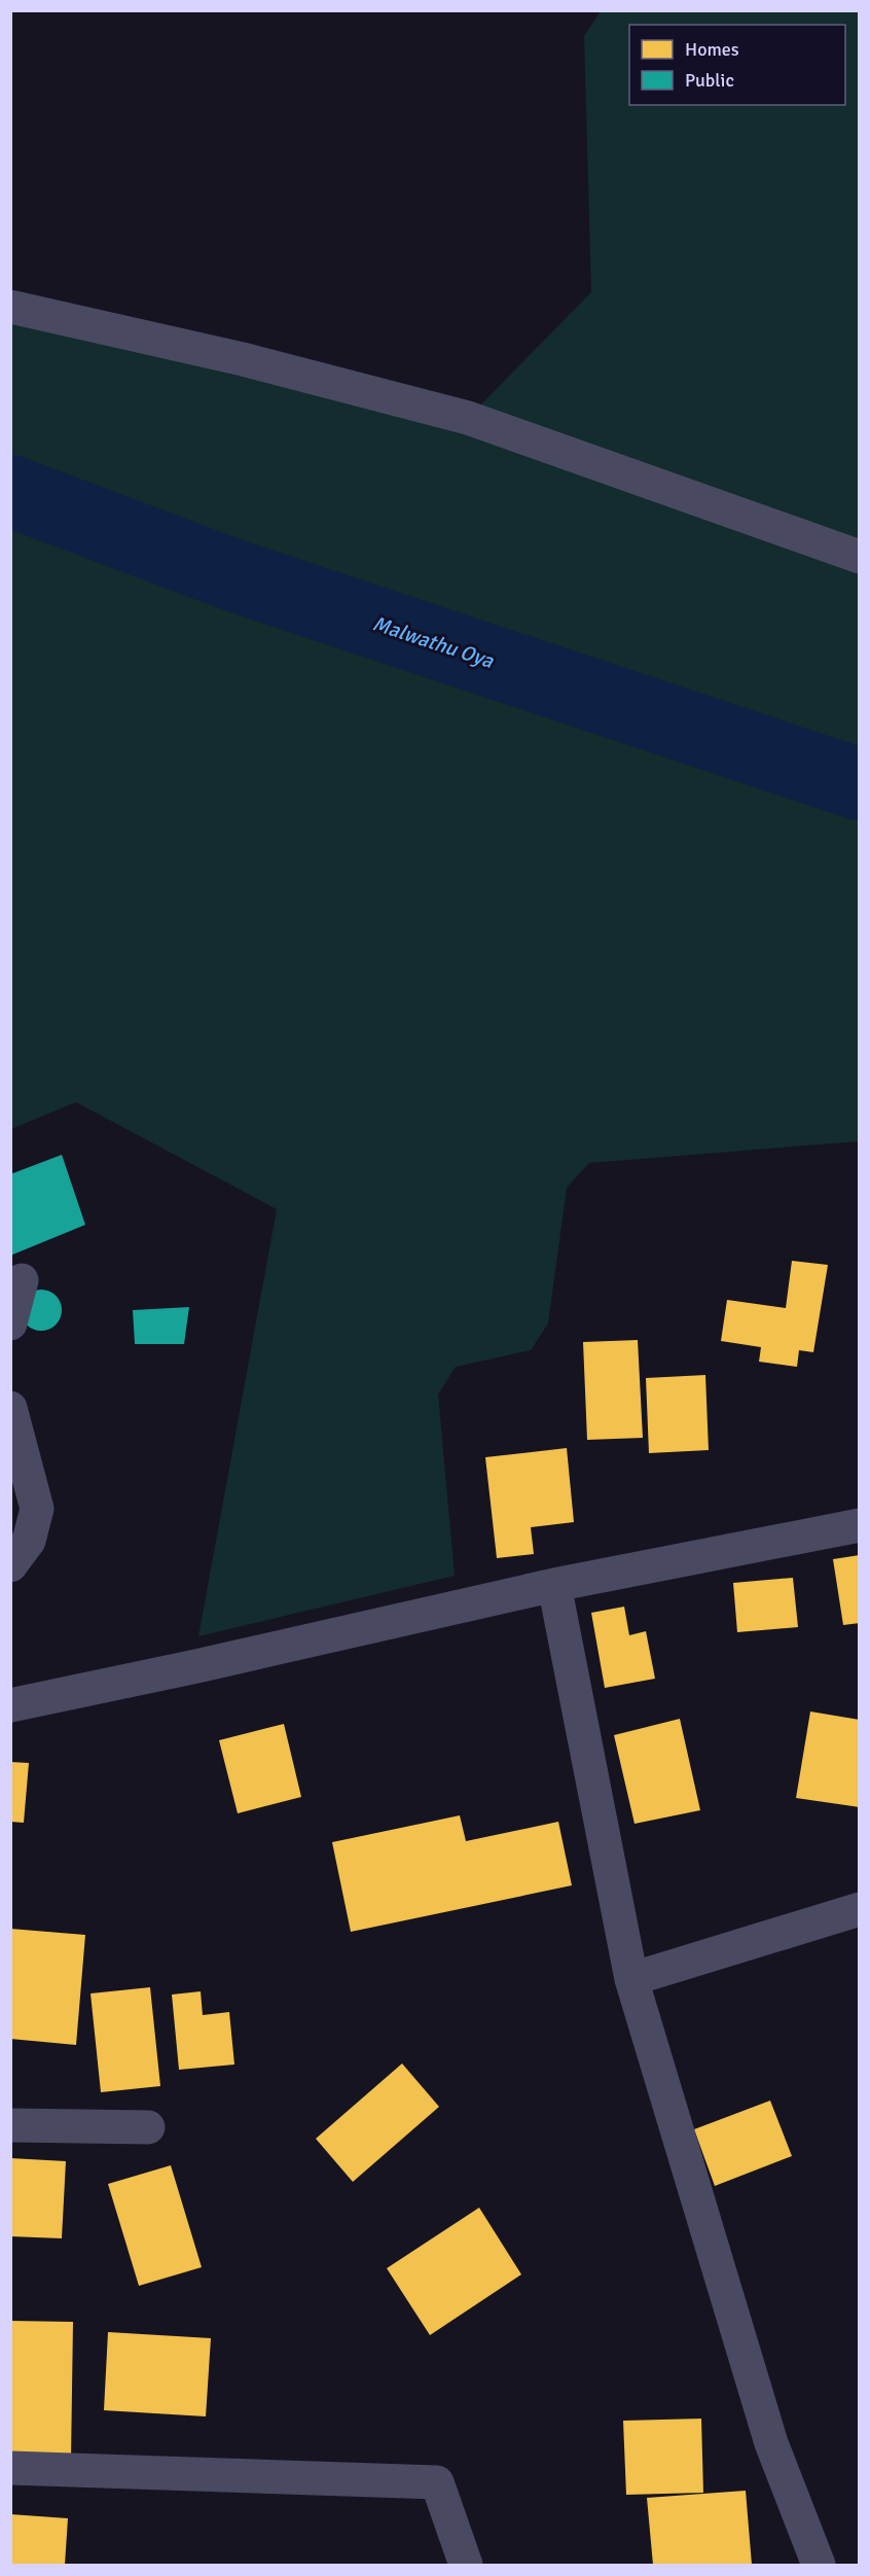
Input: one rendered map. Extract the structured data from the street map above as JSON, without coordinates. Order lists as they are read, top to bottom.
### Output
{
  "water": ["Malwathu Oya"],
  "legend": ["Homes", "Public"]
}
